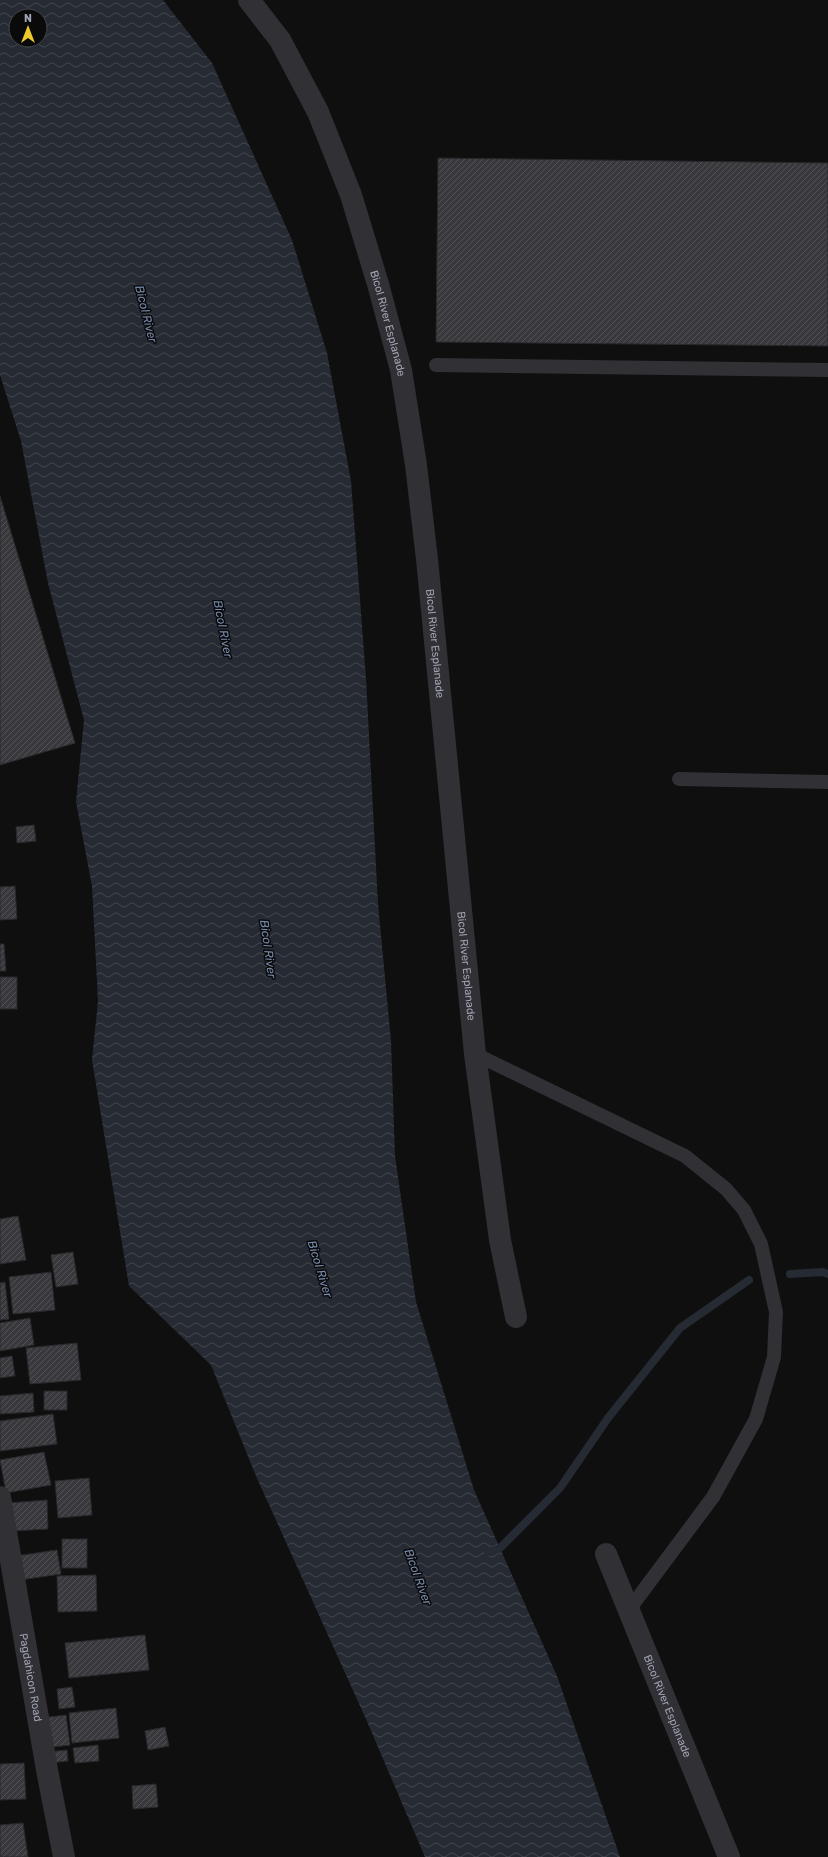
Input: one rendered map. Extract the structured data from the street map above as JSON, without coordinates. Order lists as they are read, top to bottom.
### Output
{
  "streets": {
    "street": ["Bicol River Esplanade", "Pagdahicon Road"]
  },
  "water": ["Bicol River"],
  "north": "top"
}
